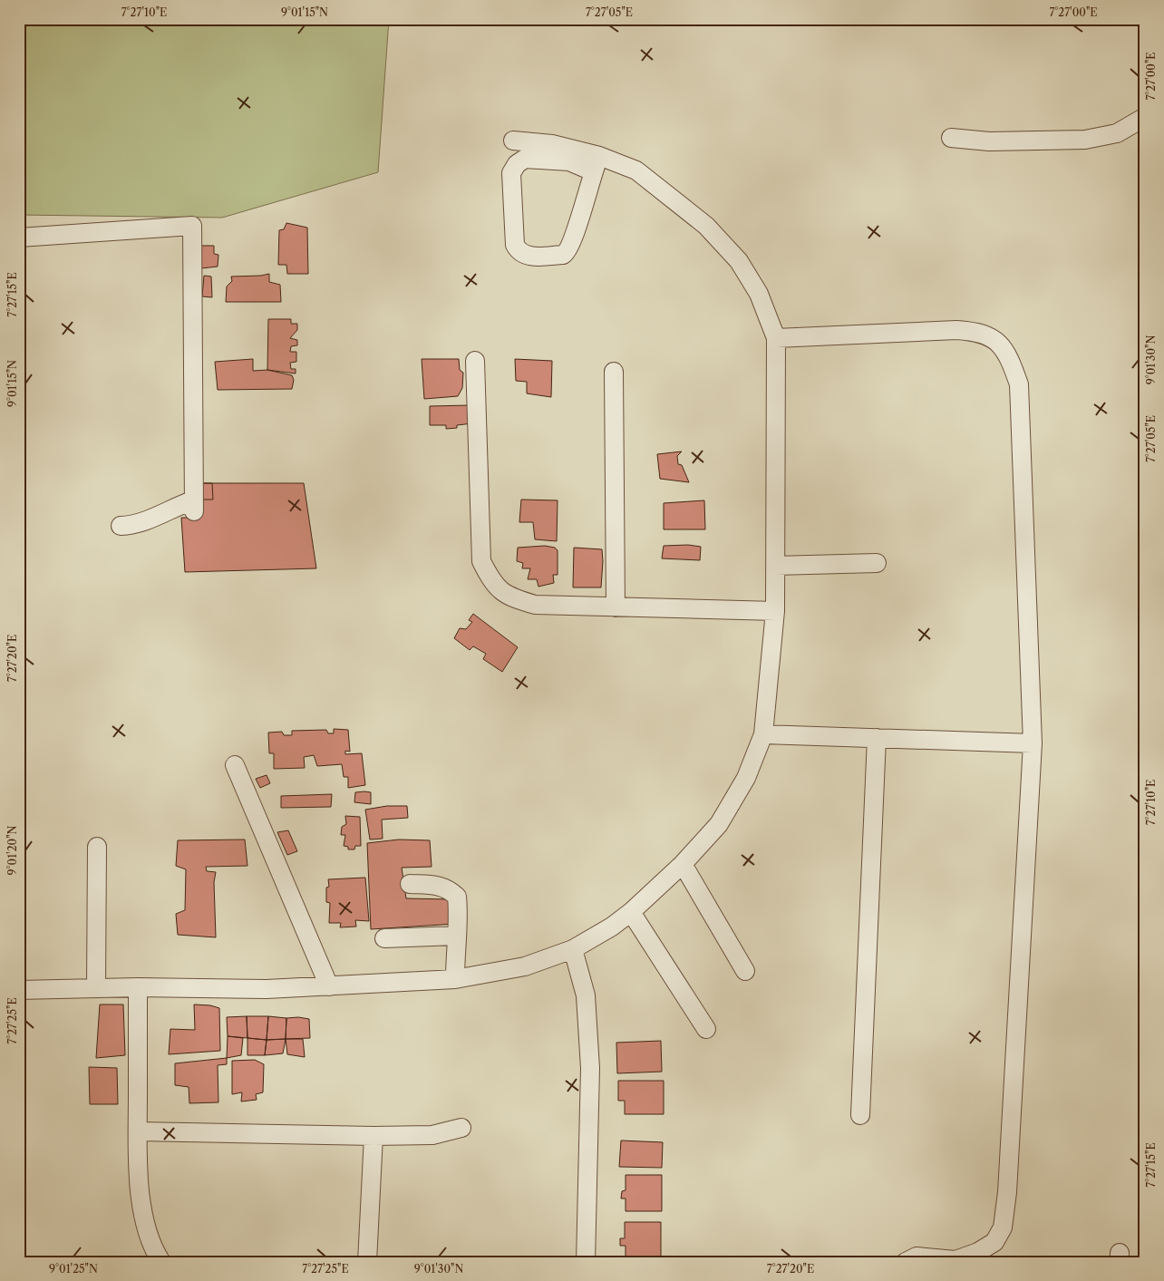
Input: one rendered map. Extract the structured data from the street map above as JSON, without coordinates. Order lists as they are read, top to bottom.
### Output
{
  "coordinates": [
    "7°27'10\"E",
    "9°01'15\"N",
    "7°27'05\"E",
    "7°27'00\"E",
    "7°27'15\"E",
    "9°01'30\"N",
    "7°27'20\"E",
    "9°01'20\"N",
    "7°27'25\"E",
    "9°01'25\"N"
  ]
}
